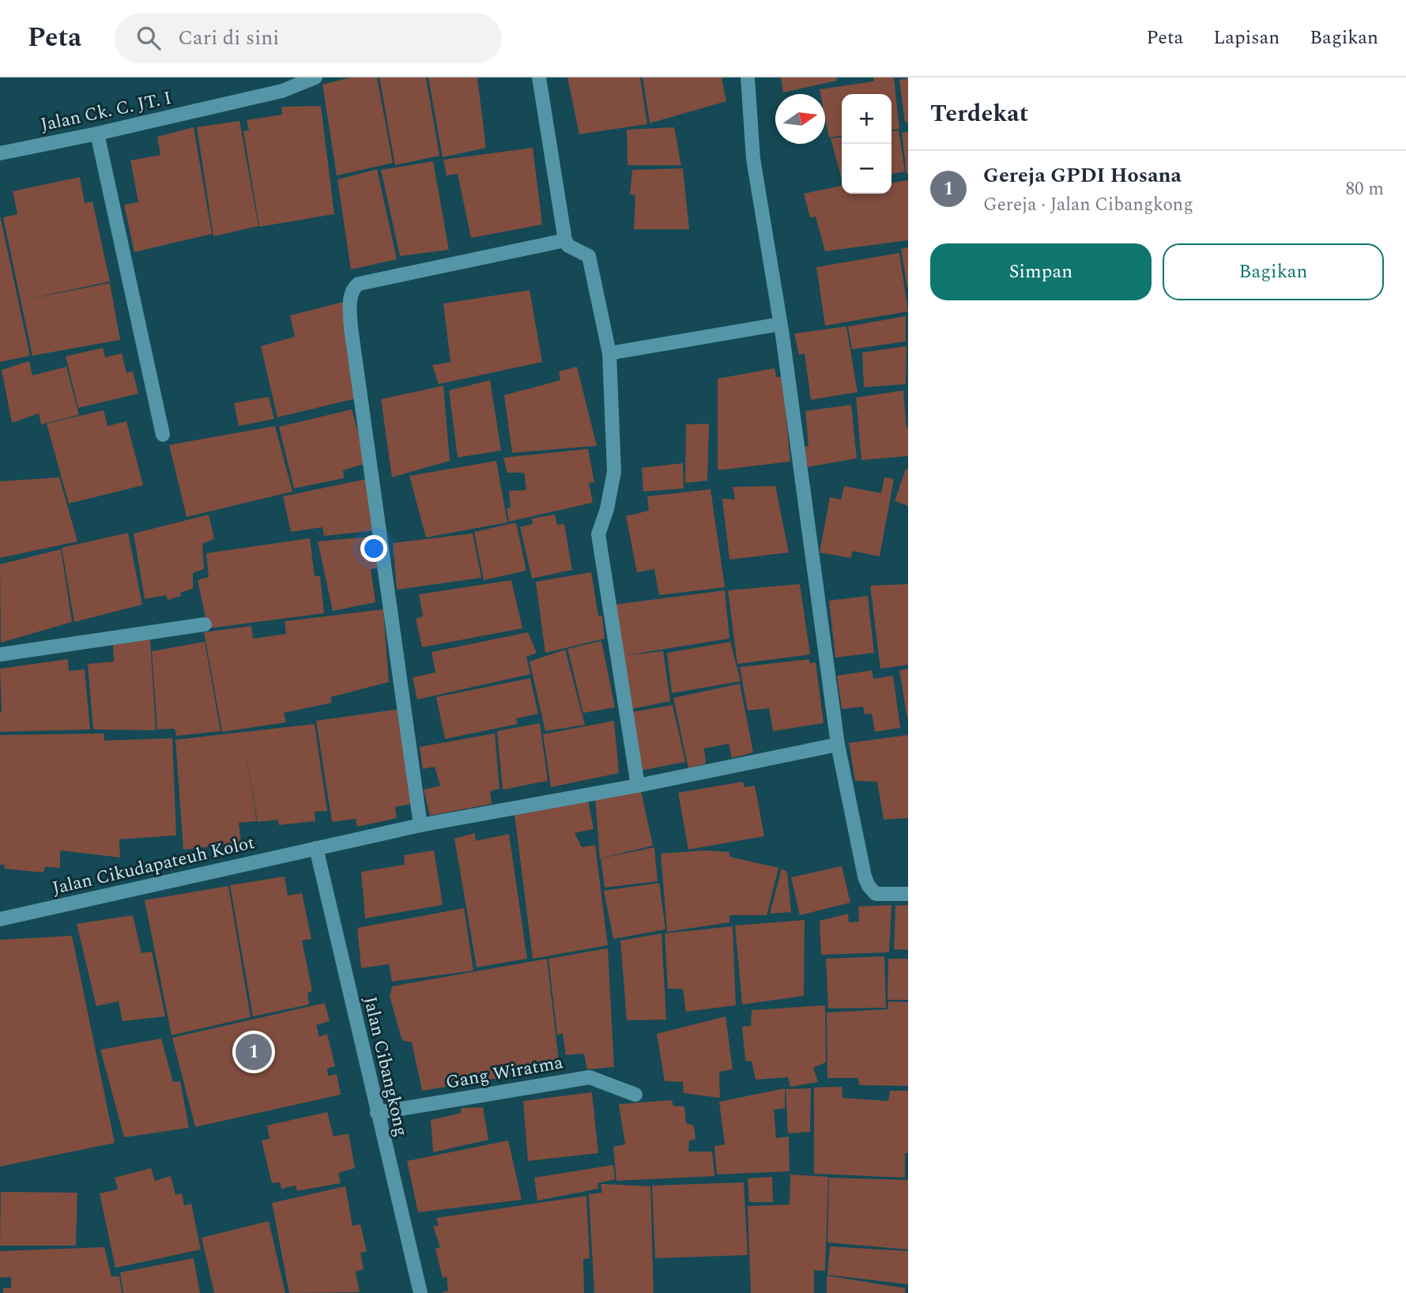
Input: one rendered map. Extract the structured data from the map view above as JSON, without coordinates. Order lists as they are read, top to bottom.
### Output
{
  "streets": {
    "street": [
      "Jalan Ck. C. JT. I",
      "Jalan Cikudapateuh Kolot",
      "Jalan Cibangkong",
      "Gang Wiratma"
    ]
  },
  "crossings": [
    ["Jalan Cikudapateuh Kolot", "Jalan Cibangkong"],
    ["Jalan Cibangkong", "Gang Wiratma"]
  ],
  "north": "right",
  "page": {
    "header": "Peta",
    "search": "Cari di sini",
    "nav": ["Peta", "Lapisan", "Bagikan"],
    "heading": "Terdekat",
    "map_buttons": ["+", "−"],
    "list": [
      {
        "mark": "1",
        "name": "Gereja GPDI Hosana",
        "note": "Gereja · Jalan Cibangkong",
        "value": "80 m"
      }
    ],
    "buttons": ["Simpan", "Bagikan"],
    "pins": "1"
  }
}
